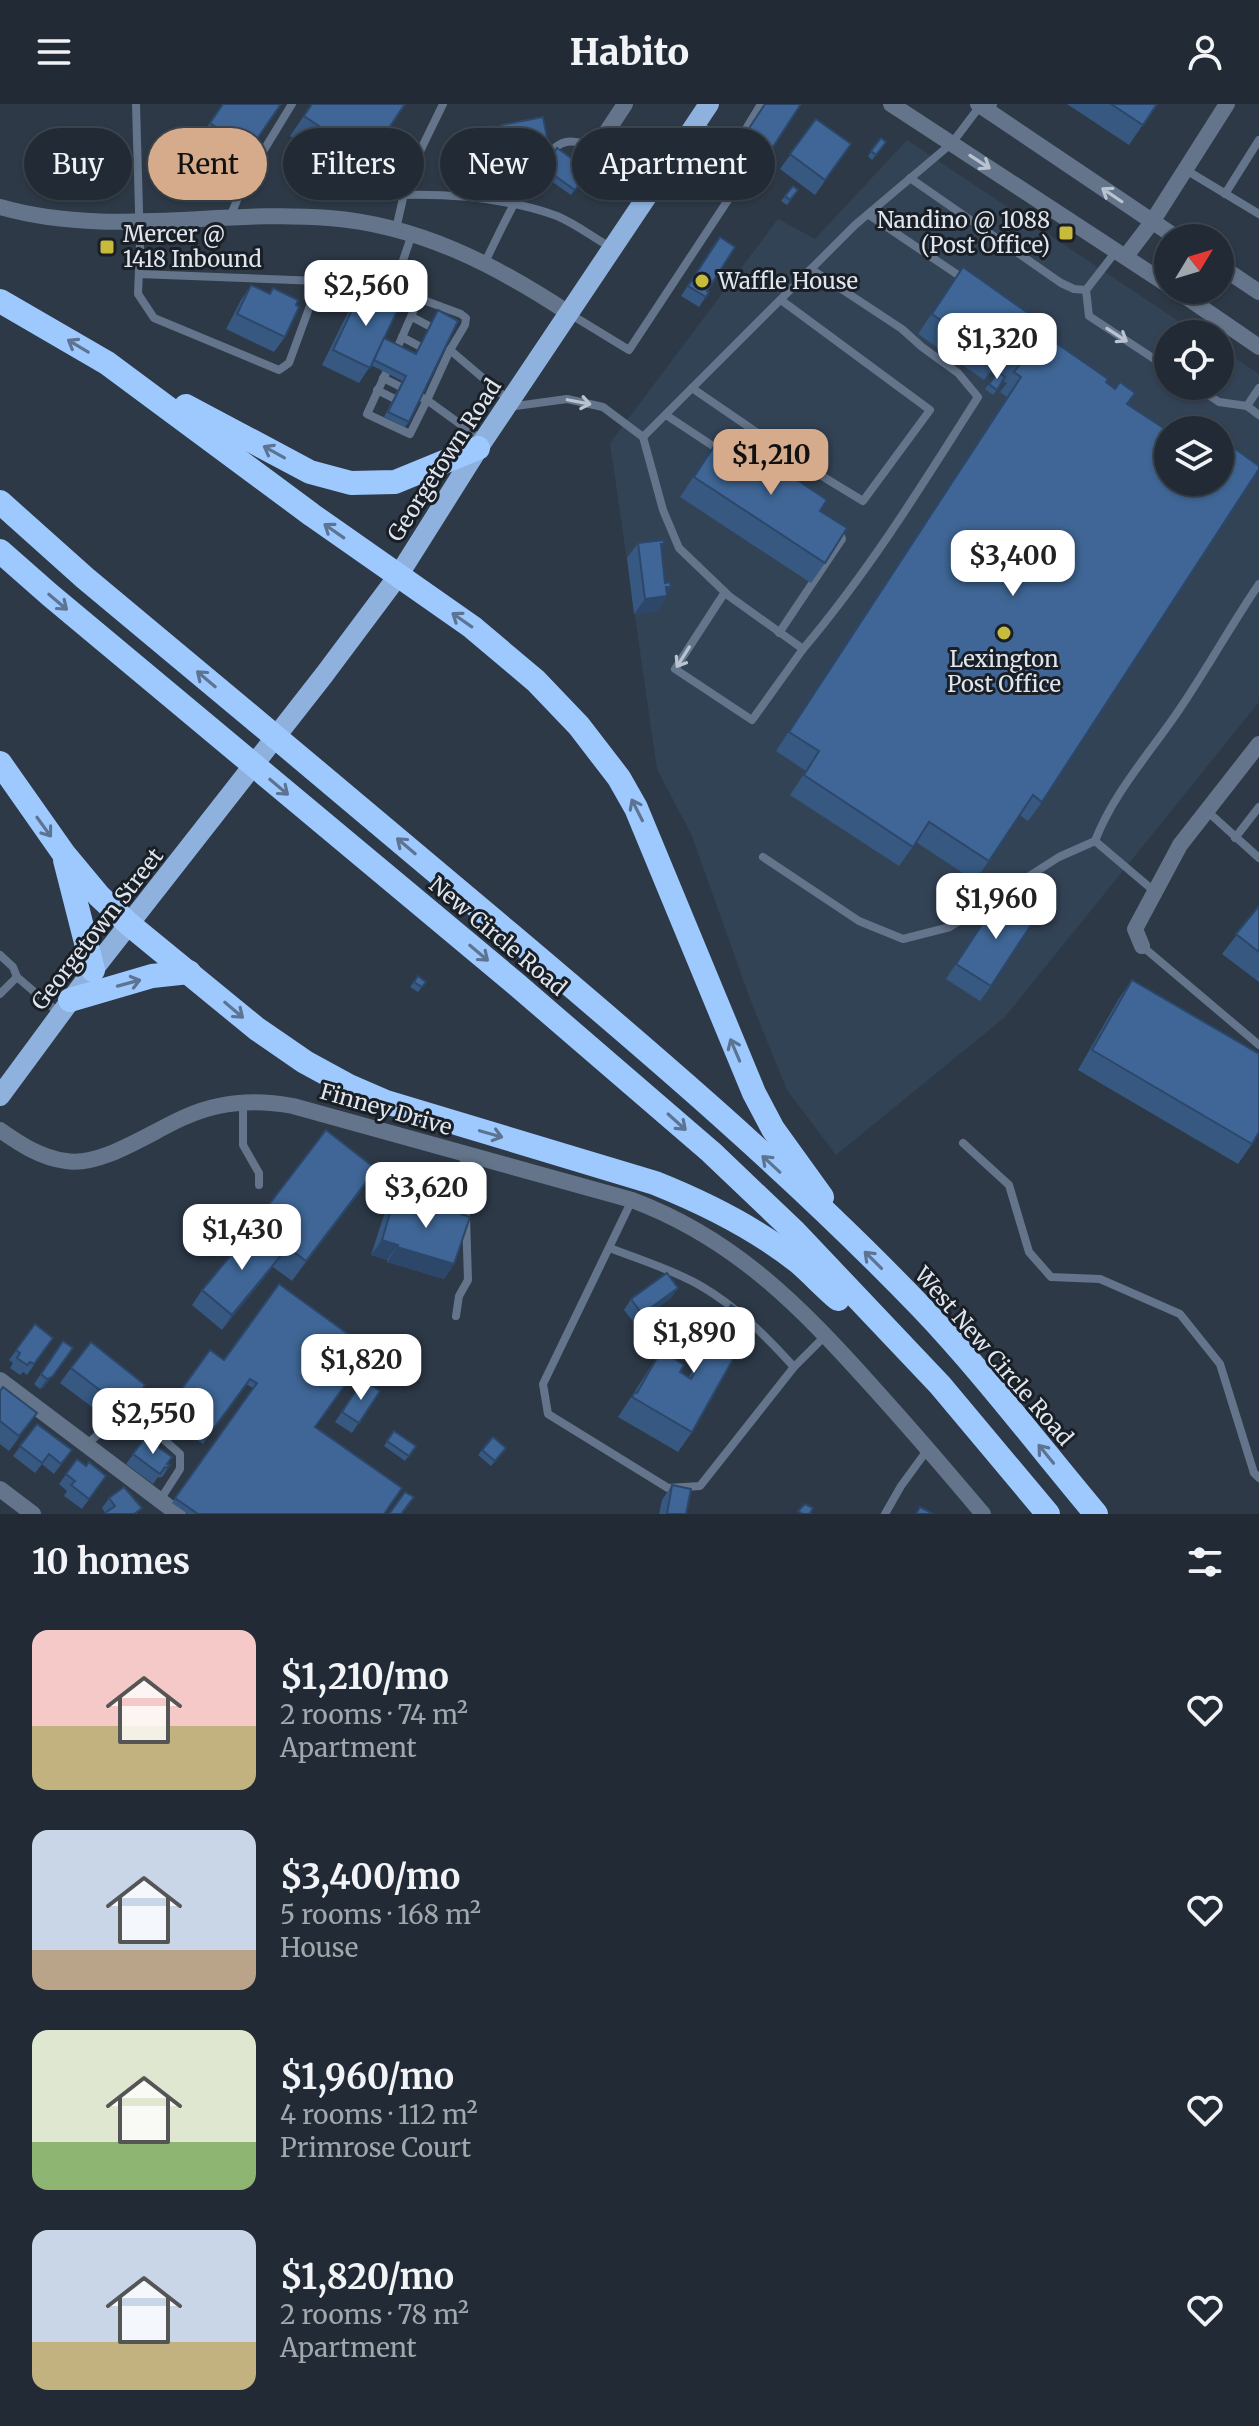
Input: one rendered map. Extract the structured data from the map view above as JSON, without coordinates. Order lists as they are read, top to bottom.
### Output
{
  "streets": {
    "highway": ["New Circle Road", "West New Circle Road"],
    "main road": ["Georgetown Road", "Georgetown Street"],
    "street": ["Finney Drive"]
  },
  "crossings": [
    ["Georgetown Road", "Georgetown Street"],
    ["New Circle Road", "West New Circle Road"]
  ],
  "places": {
    "transit": ["Nandino @ 1088 (Post Office)", "Mercer @ 1418 Inbound"],
    "other": ["Waffle House", "Lexington Post Office"]
  },
  "north": "top right",
  "page": {
    "header": "Habito",
    "chip": [
      "Buy",
      "Rent",
      "Filters",
      "New",
      "Apartment"
    ],
    "price": [
      "$2,560",
      "$1,320",
      "$1,210",
      "$3,400",
      "$1,960",
      "$3,620",
      "$1,430",
      "$1,890",
      "$1,820",
      "$2,550"
    ],
    "heading": "10 homes",
    "list": [
      {
        "name": "$1,210/mo",
        "note": "2 rooms · 74 m² · Apartment"
      },
      {
        "name": "$3,400/mo",
        "note": "5 rooms · 168 m² · House"
      },
      {
        "name": "$1,960/mo",
        "note": "4 rooms · 112 m² · Primrose Court"
      },
      {
        "name": "$1,820/mo",
        "note": "2 rooms · 78 m² · Apartment"
      }
    ]
  }
}
